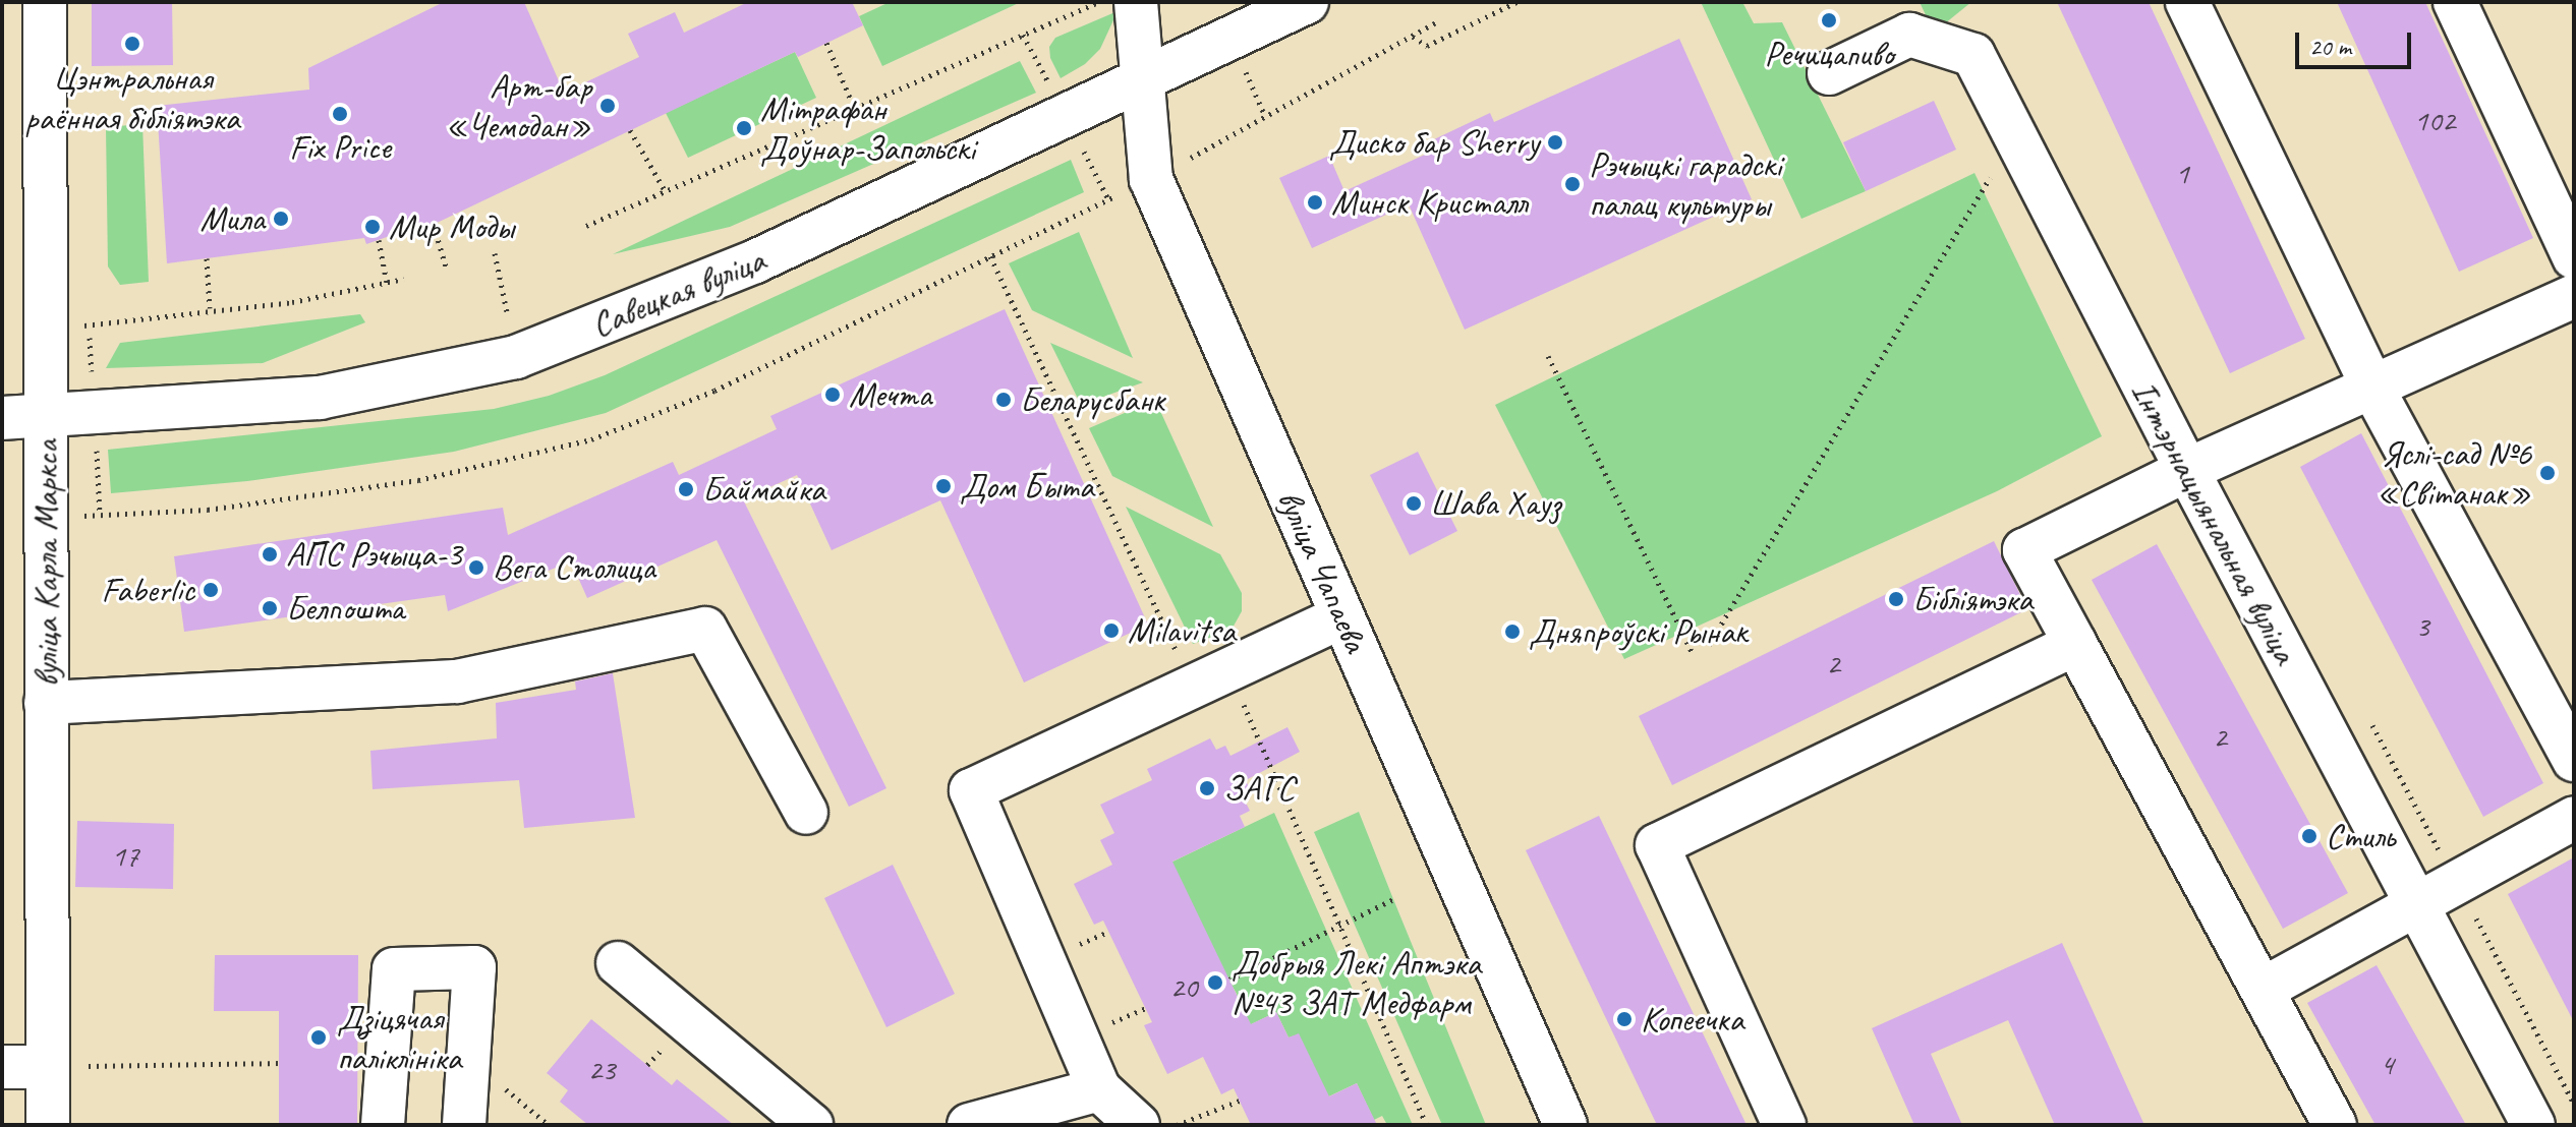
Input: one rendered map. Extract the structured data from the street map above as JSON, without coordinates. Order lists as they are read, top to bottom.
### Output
{
  "streets": {
    "street": [
      "Савецкая вуліца",
      "Інтэрнацыянальная вуліца",
      "вуліца Карла Маркса",
      "вуліца Чапаева"
    ]
  },
  "crossings": [
    ["Савецкая вуліца", "вуліца Карла Маркса"],
    ["Савецкая вуліца", "вуліца Чапаева"]
  ],
  "places": [
    "Речицапиво",
    "Цэнтральная раённая бібліятэка",
    "Арт-бар «Чемодан»",
    "Fix Price",
    "Мітрафан Доўнар-Запольскі",
    "Диско бар Sherry",
    "Рэчыцкі гарадскі палац культуры",
    "Минск Кристалл",
    "Мила",
    "Мир Моды",
    "Мечта",
    "Беларусбанк",
    "Яслі-сад №6 «Світанак»",
    "Дом Быта",
    "Баймайка",
    "Шава Хауз",
    "АПС Рэчыца-3",
    "Вега Столица",
    "Faberlic",
    "Бібліятэка",
    "Белпошта",
    "Milavitsa",
    "Дняпроўскі Рынак",
    "ЗАГС",
    "Стиль",
    "Добрыя Лекі Аптэка №43 ЗАТ Медфарм",
    "Копеечка",
    "Дзіцячая паліклініка"
  ],
  "house_numbers": [
    "102",
    "1",
    "3",
    "2",
    "2",
    "17",
    "20",
    "4",
    "23"
  ],
  "scale_bar": "20 m"
}
